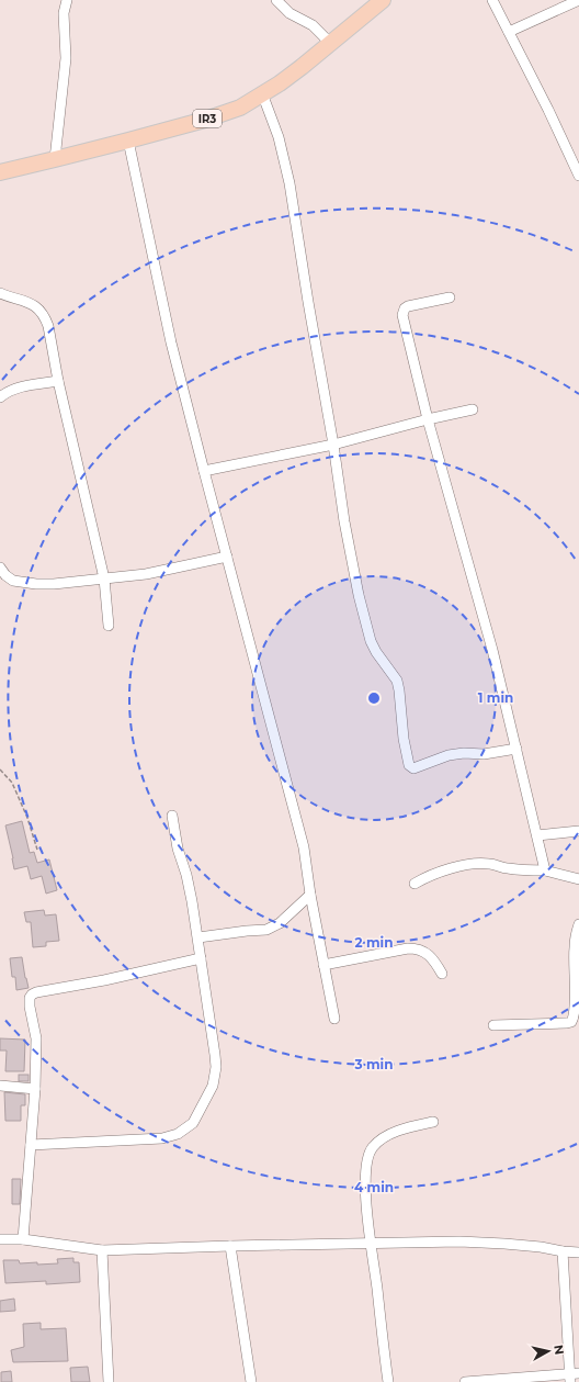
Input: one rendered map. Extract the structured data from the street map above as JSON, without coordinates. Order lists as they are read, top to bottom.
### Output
{
  "streets": {
    "main road": ["IR3"]
  },
  "north": "right",
  "rings": [
    "1 min",
    "2 min",
    "3 min",
    "4 min"
  ]
}
